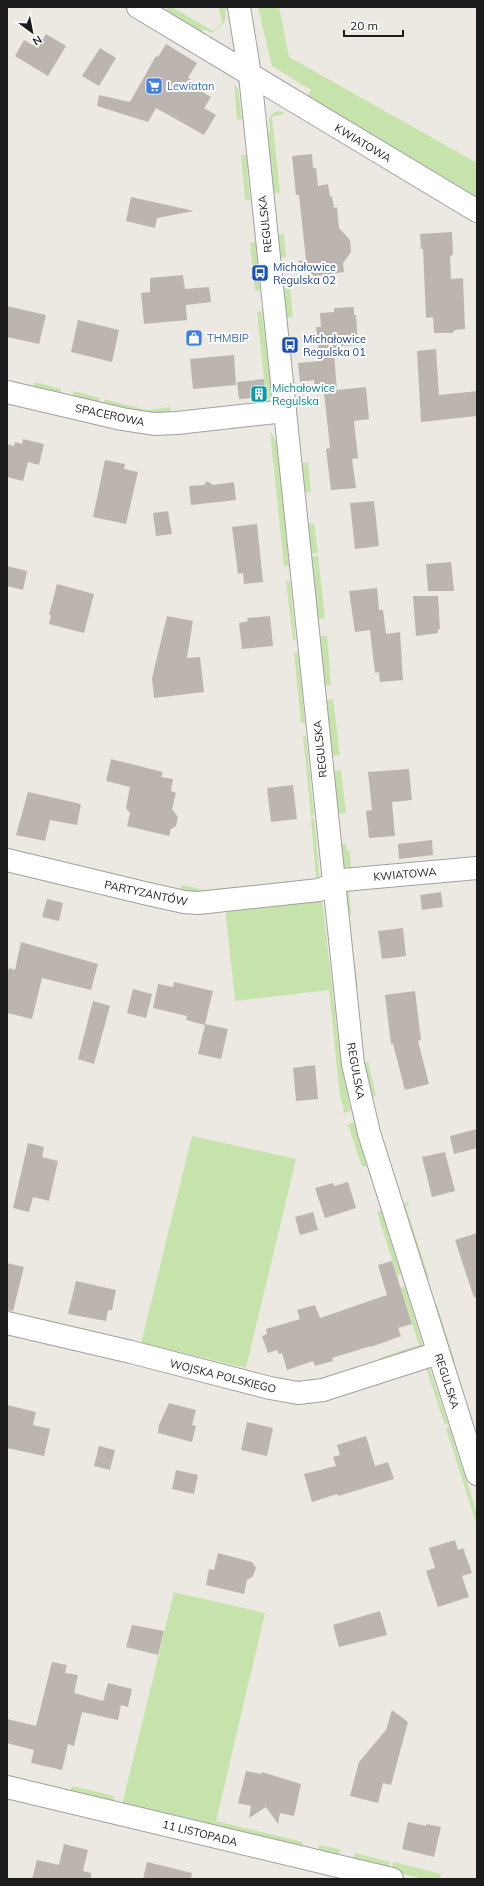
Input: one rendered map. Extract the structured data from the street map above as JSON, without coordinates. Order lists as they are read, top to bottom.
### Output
{
  "streets": {
    "street": [
      "KWIATOWA",
      "REGULSKA",
      "SPACEROWA",
      "PARTYZANTÓW",
      "WOJSKA POLSKIEGO",
      "11 LISTOPADA"
    ]
  },
  "crossings": [
    ["KWIATOWA", "REGULSKA"],
    ["KWIATOWA", "PARTYZANTÓW"],
    ["REGULSKA", "SPACEROWA"],
    ["REGULSKA", "PARTYZANTÓW"],
    ["REGULSKA", "WOJSKA POLSKIEGO"]
  ],
  "places": {
    "supermarket": ["Lewiatan"],
    "bus stop": ["Michałowice Regulska 02", "Michałowice Regulska 01"],
    "shop": ["THMBIP"],
    "building": ["Michałowice Regulska"]
  },
  "scale_bar": "20 m",
  "north": "bottom right"
}
